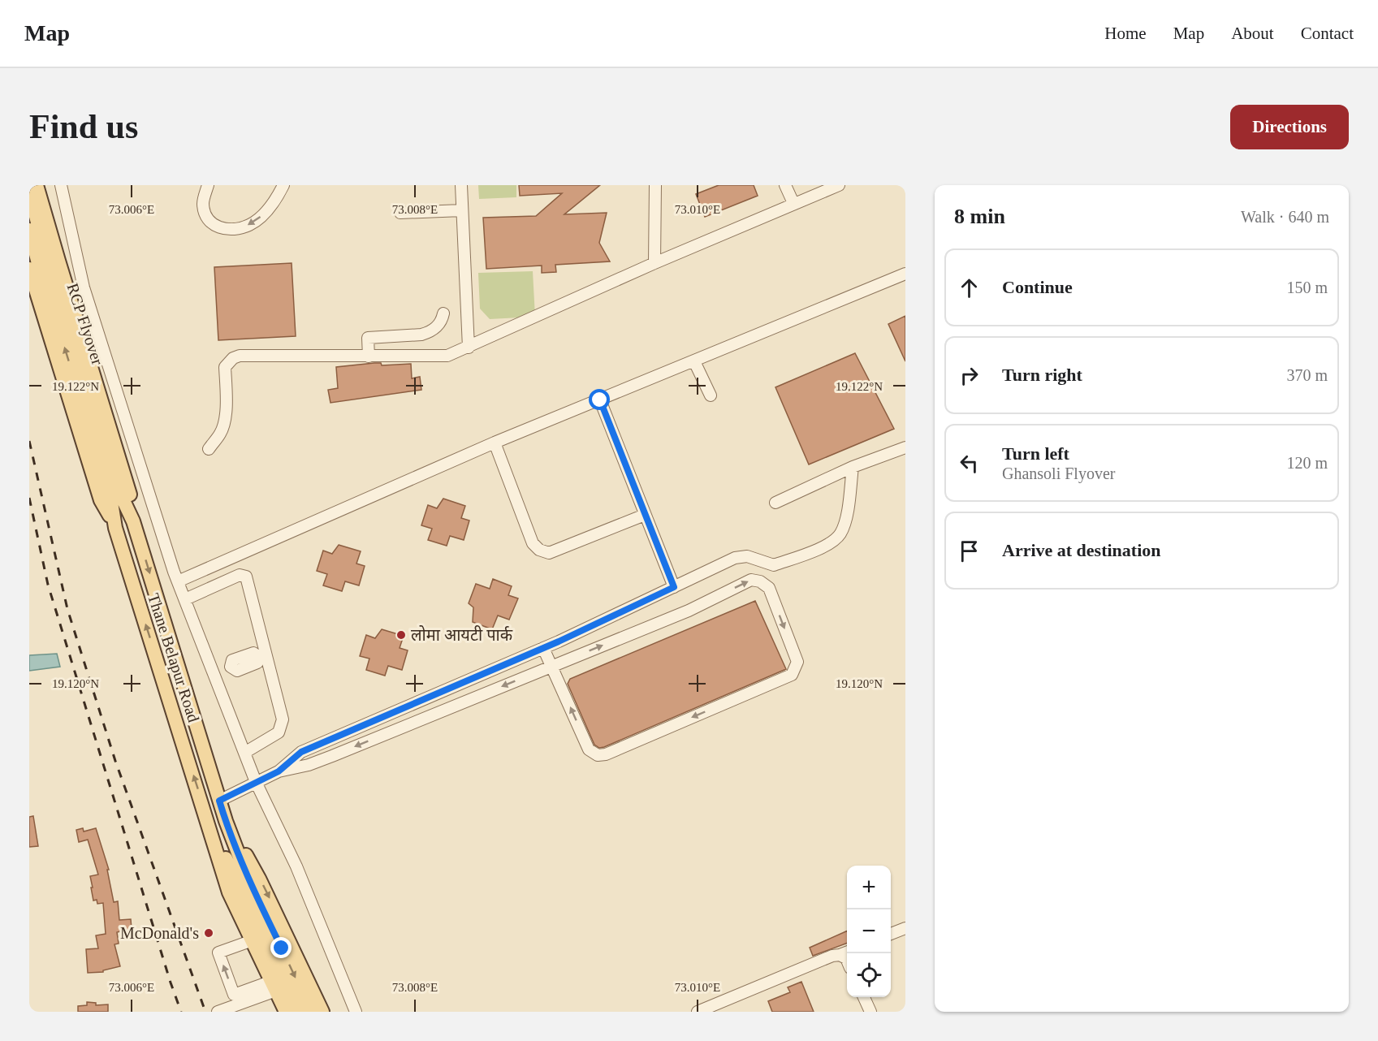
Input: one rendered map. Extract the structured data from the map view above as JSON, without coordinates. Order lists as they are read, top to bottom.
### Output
{
  "streets": {
    "main road": ["RCP Flyover", "Thane Belapur Road"]
  },
  "crossings": [
    ["RCP Flyover", "Thane Belapur Road"]
  ],
  "places": ["लोमा आयटी पार्क", "McDonald's"],
  "page": {
    "header": "Map",
    "nav": [
      "Home",
      "Map",
      "About",
      "Contact"
    ],
    "buttons": "Directions",
    "title": "Find us",
    "heading": ["8 min", "Walk · 640 m"],
    "list": [
      ["Continue", "150 m"],
      ["Turn right", "370 m"],
      ["Turn left", "Ghansoli Flyover", "120 m"],
      "Arrive at destination"
    ],
    "map_buttons": ["+", "−"]
  },
  "coordinates": [
    "73.006°E",
    "73.008°E",
    "73.010°E",
    "19.122°N",
    "19.120°N"
  ]
}
